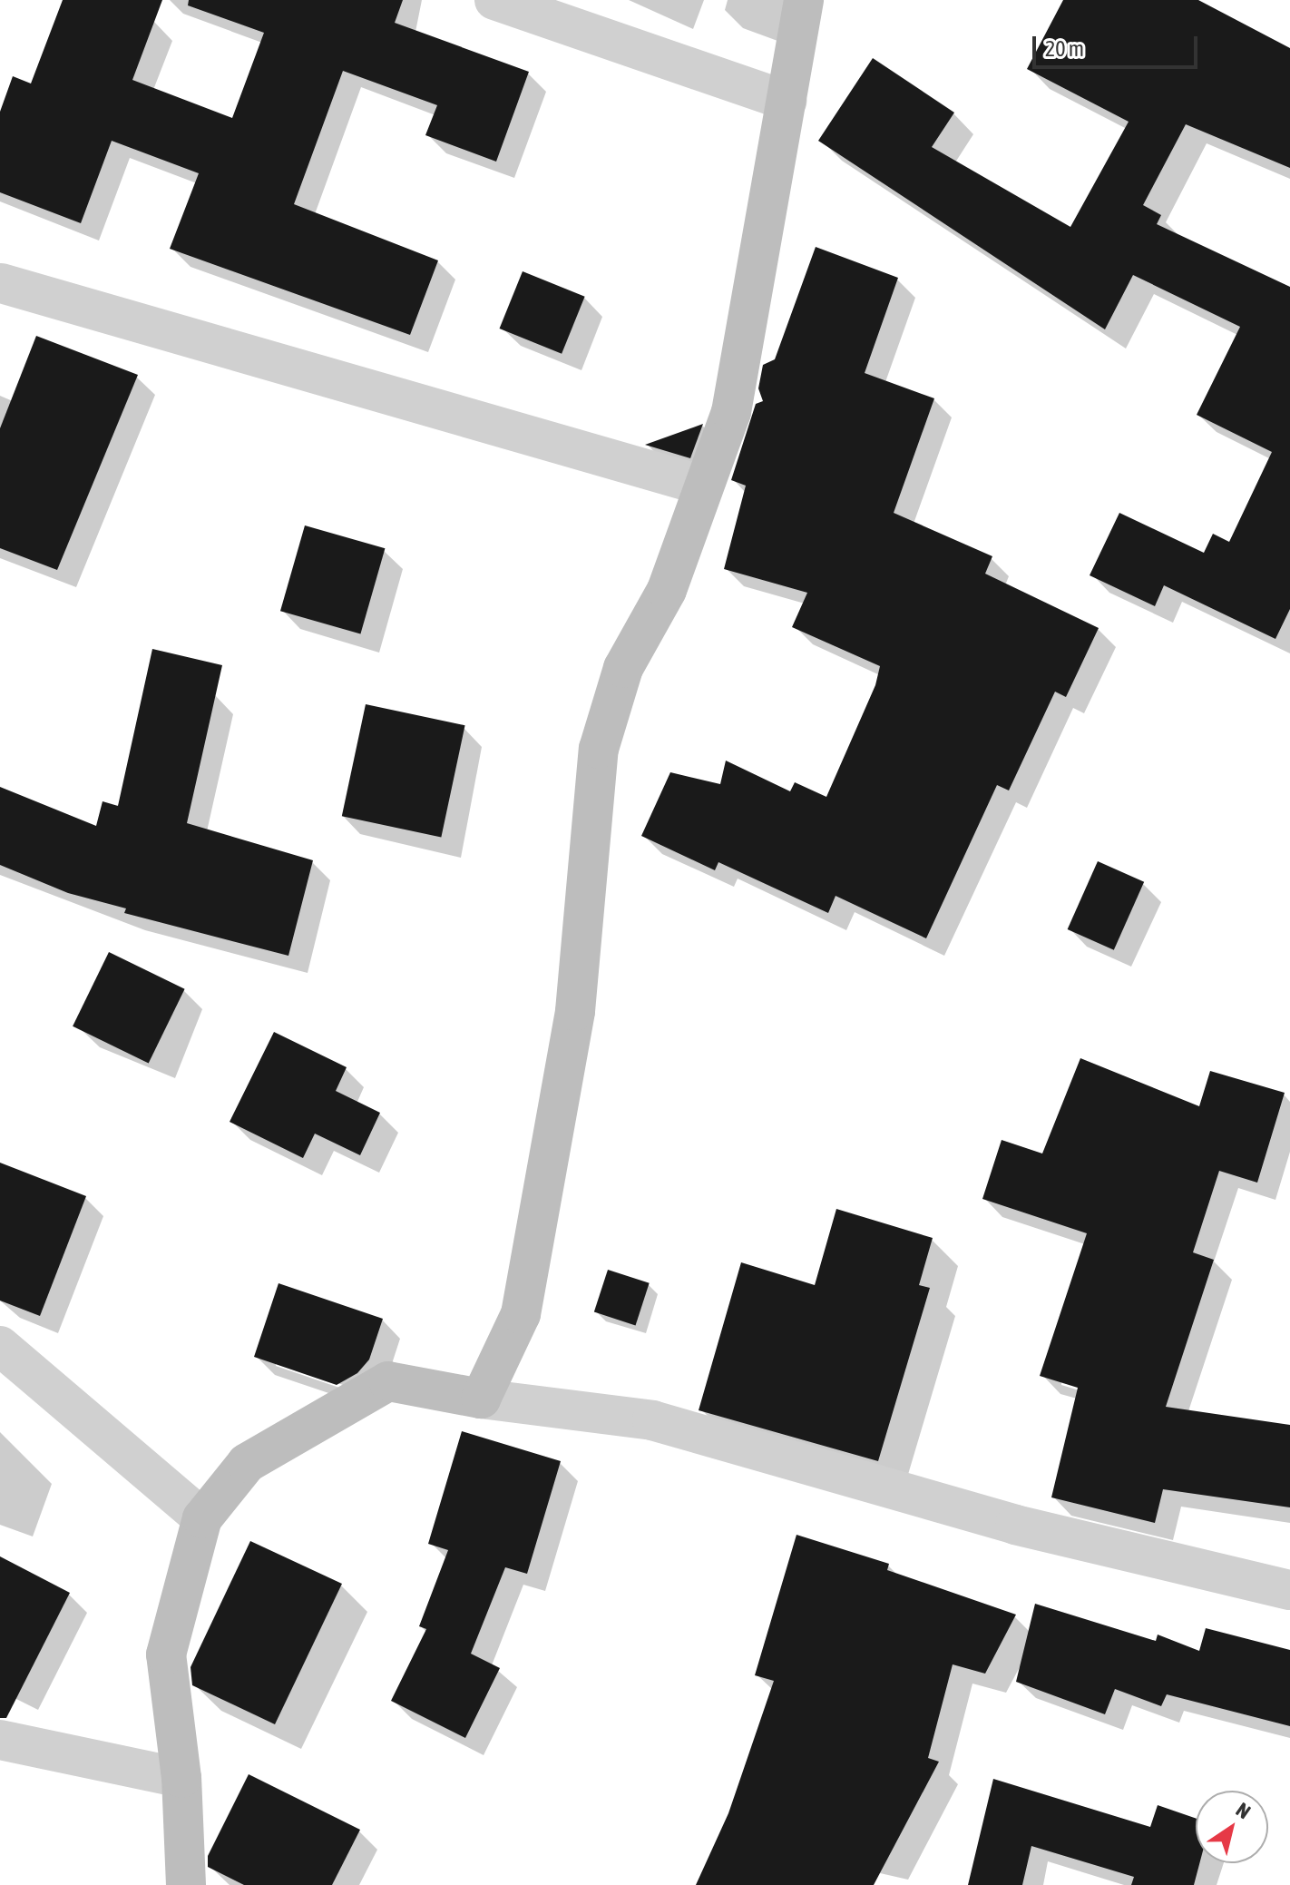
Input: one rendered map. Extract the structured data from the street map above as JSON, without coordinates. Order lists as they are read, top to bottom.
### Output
{
  "scale_bar": "20 m",
  "north": "top right"
}
